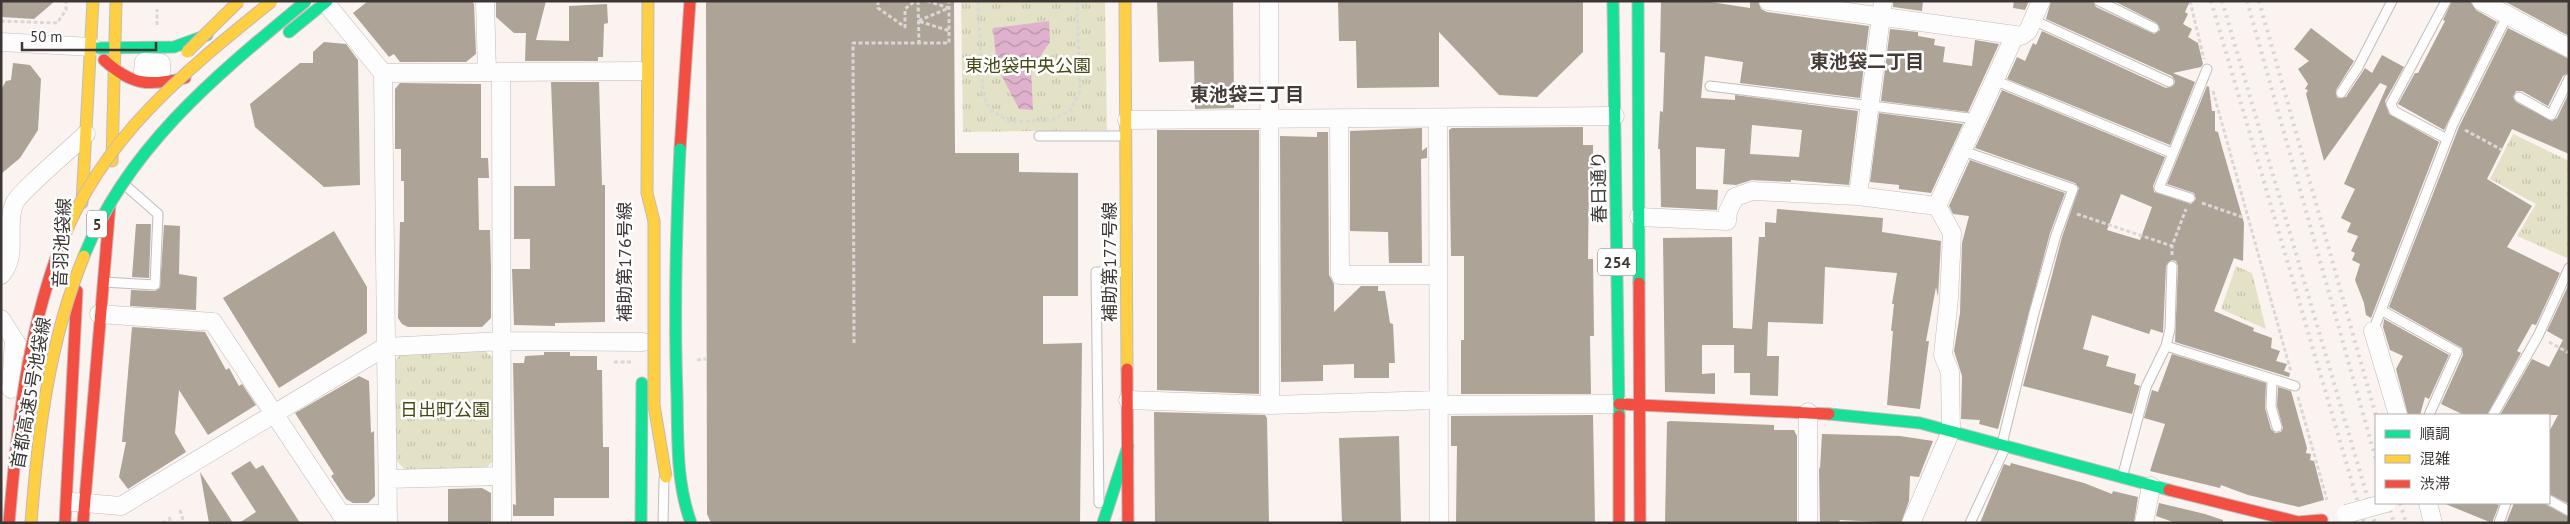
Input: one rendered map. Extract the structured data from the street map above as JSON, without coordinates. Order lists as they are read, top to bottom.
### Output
{
  "streets": {
    "main road": [
      "春日通り",
      "5",
      "音羽池袋線",
      "補助第176号線",
      "補助第177号線",
      "254",
      "首都高速5号池袋線"
    ]
  },
  "districts": ["東池袋二丁目", "東池袋三丁目"],
  "parks": ["東池袋中央公園", "日出町公園"],
  "legend": ["順調", "混雑", "渋滞"],
  "scale_bar": "50 m"
}
